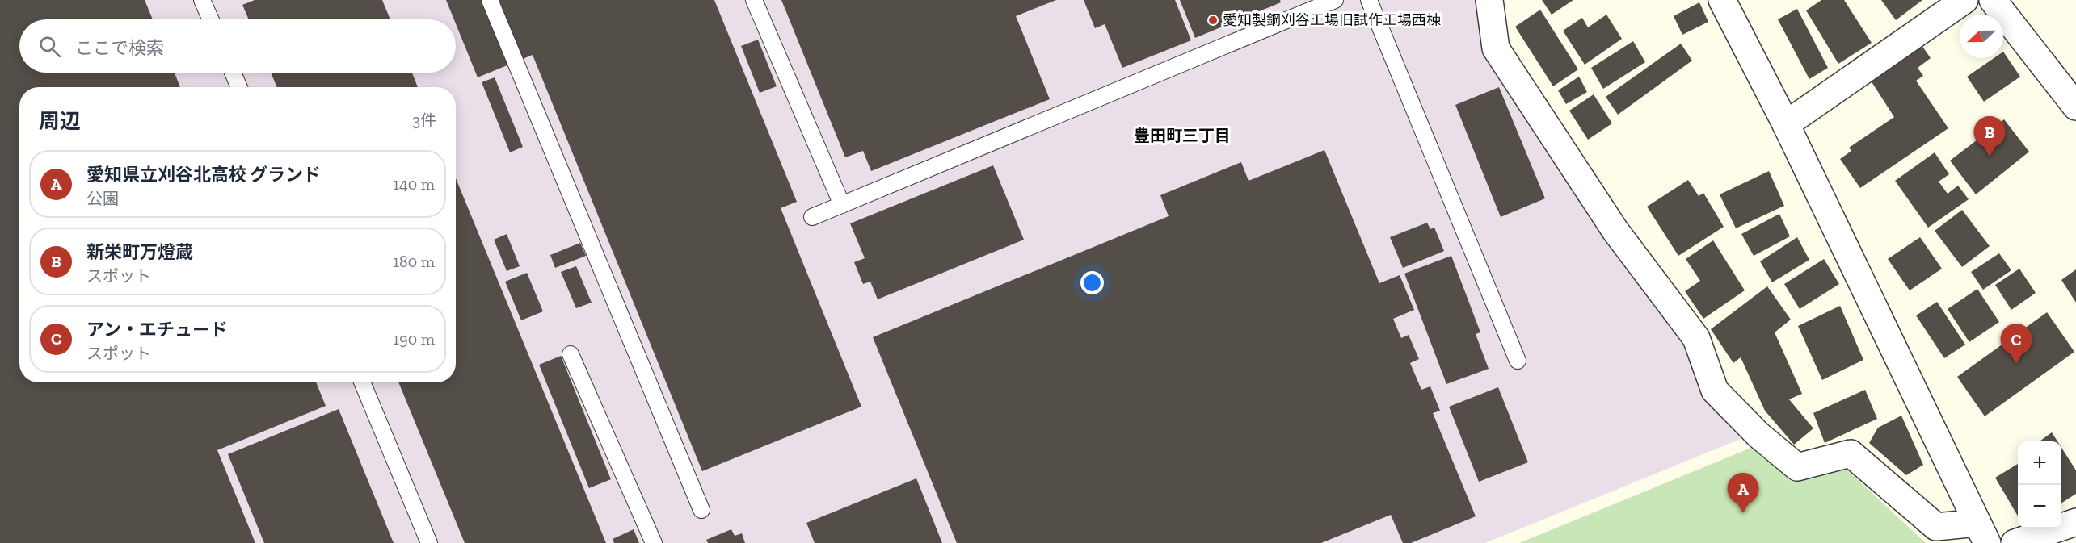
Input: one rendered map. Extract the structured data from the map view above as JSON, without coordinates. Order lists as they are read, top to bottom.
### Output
{
  "districts": ["豊田町三丁目"],
  "places": ["愛知製鋼刈谷工場旧試作工場西棟"],
  "north": "left",
  "page": {
    "search": "ここで検索",
    "heading": ["周辺", "3件"],
    "pins": ["B", "C", "A"],
    "list": [
      {
        "mark": "A",
        "name": "愛知県立刈谷北高校 グランド",
        "note": "公園",
        "value": "140 m"
      },
      {
        "mark": "B",
        "name": "新栄町万燈蔵",
        "note": "スポット",
        "value": "180 m"
      },
      {
        "mark": "C",
        "name": "アン・エチュード",
        "note": "スポット",
        "value": "190 m"
      }
    ],
    "map_buttons": ["+", "−"]
  }
}
